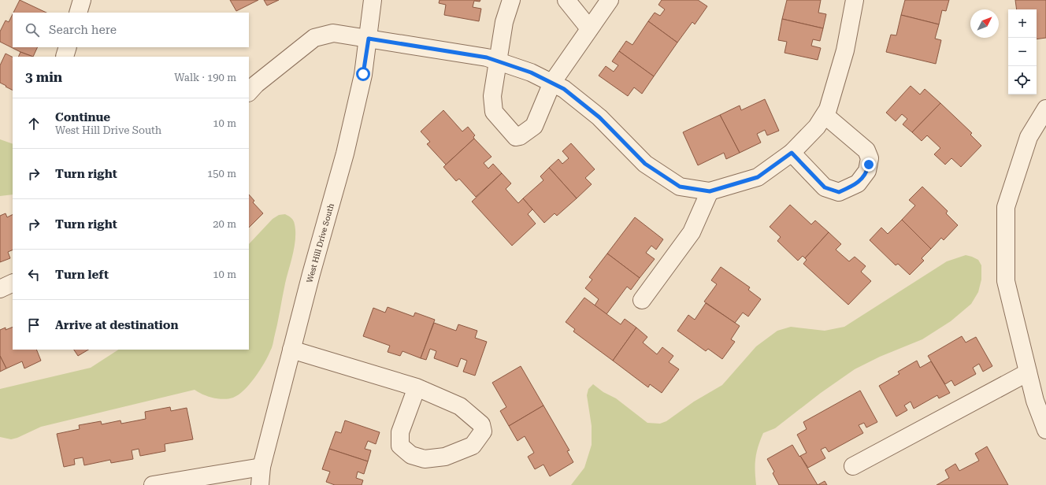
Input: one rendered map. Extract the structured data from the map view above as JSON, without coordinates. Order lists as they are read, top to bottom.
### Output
{
  "streets": {
    "street": ["West Hill Drive South"]
  },
  "north": "top right",
  "page": {
    "map_buttons": ["+", "−"],
    "search": "Search here",
    "heading": ["3 min", "Walk · 190 m"],
    "list": [
      ["Continue", "West Hill Drive South", "10 m"],
      ["Turn right", "150 m"],
      ["Turn right", "20 m"],
      ["Turn left", "10 m"],
      "Arrive at destination"
    ]
  }
}
